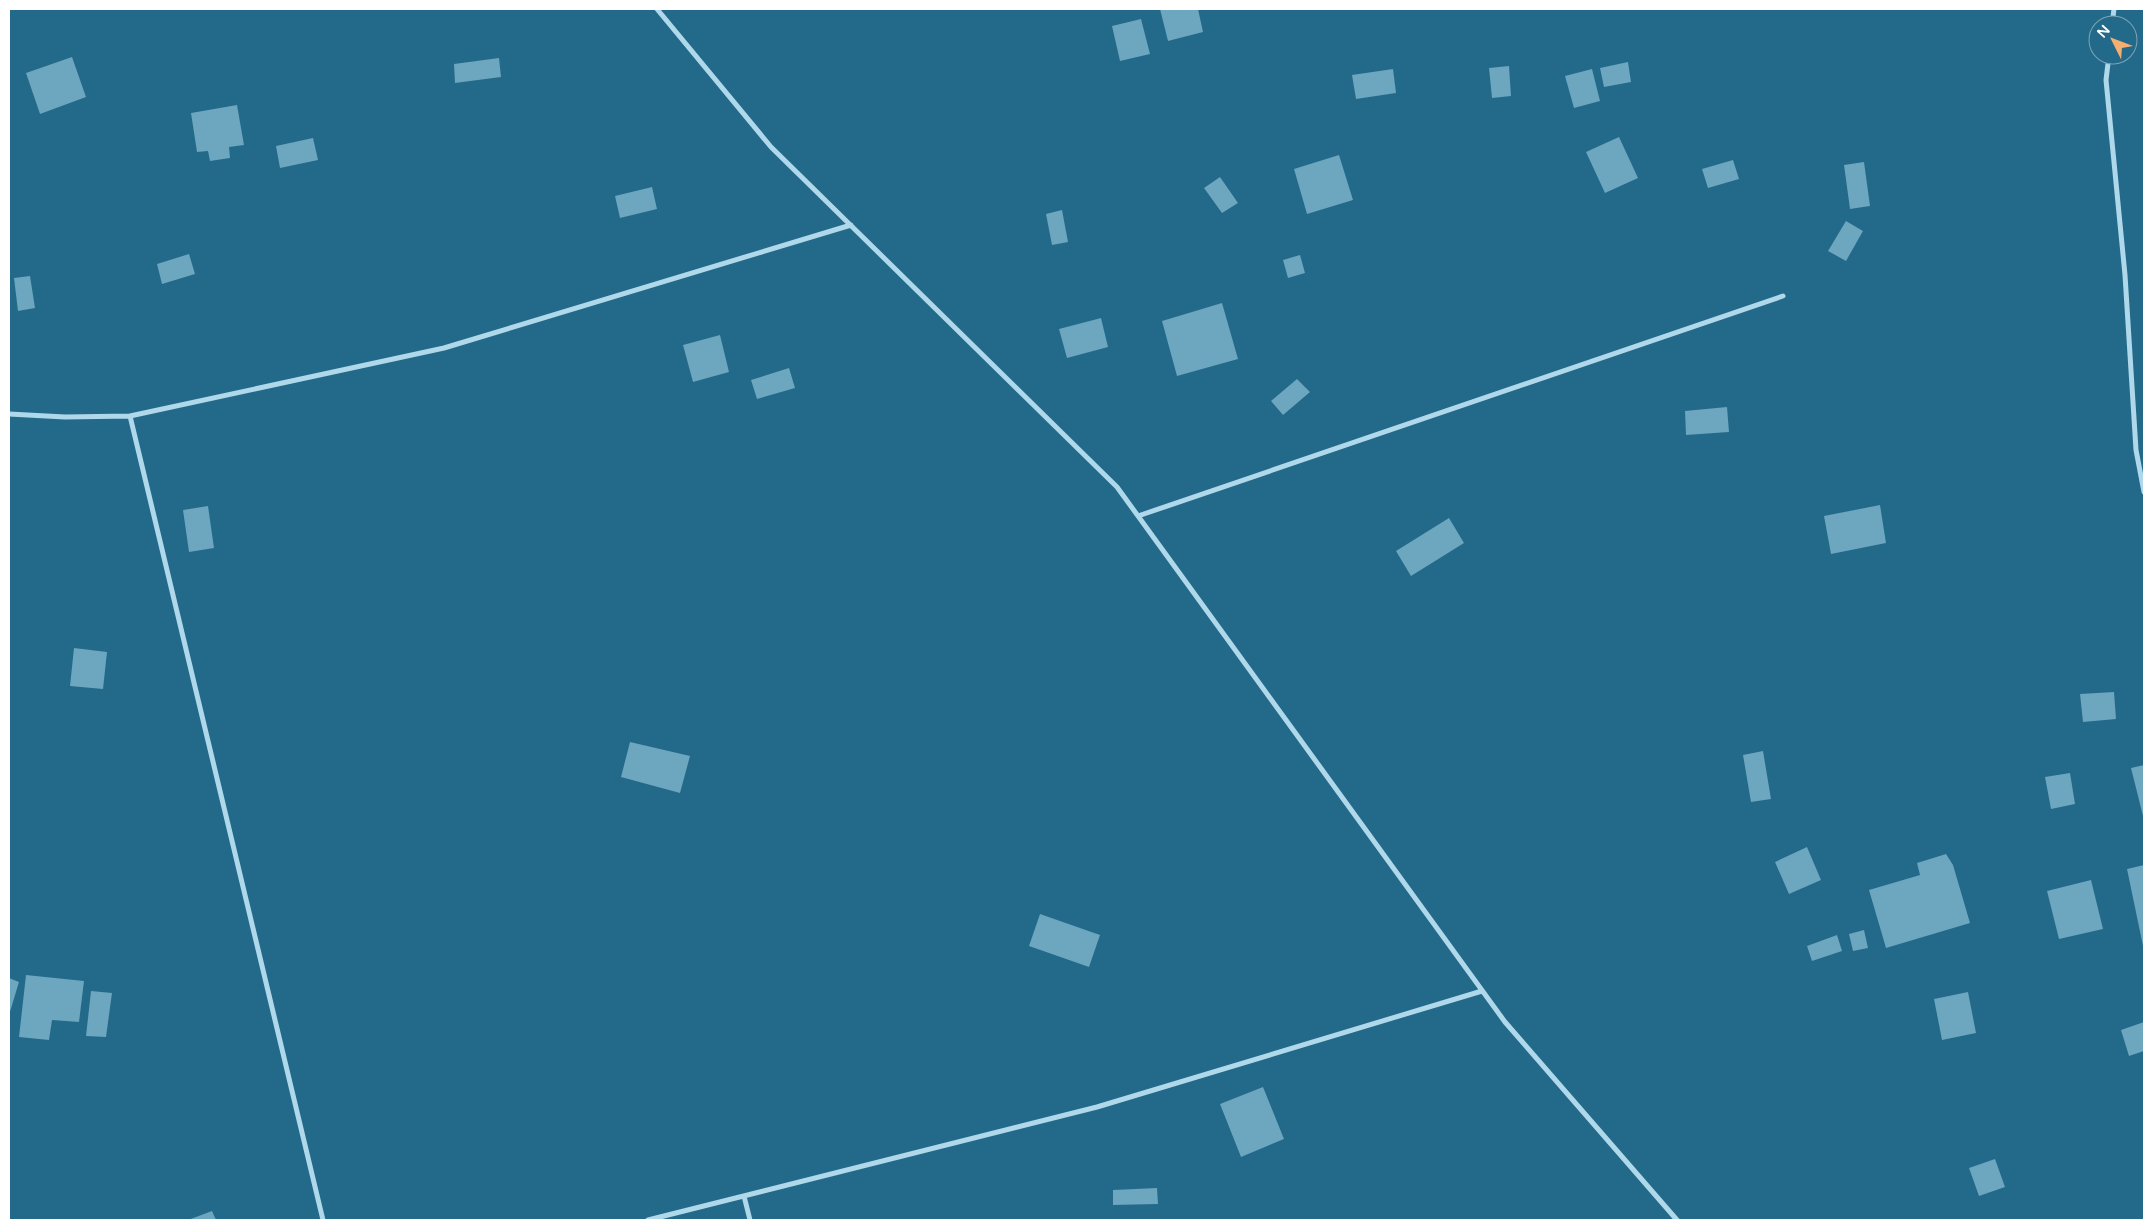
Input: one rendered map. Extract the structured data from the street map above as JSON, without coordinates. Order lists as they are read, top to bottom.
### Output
{
  "north": "top left"
}
